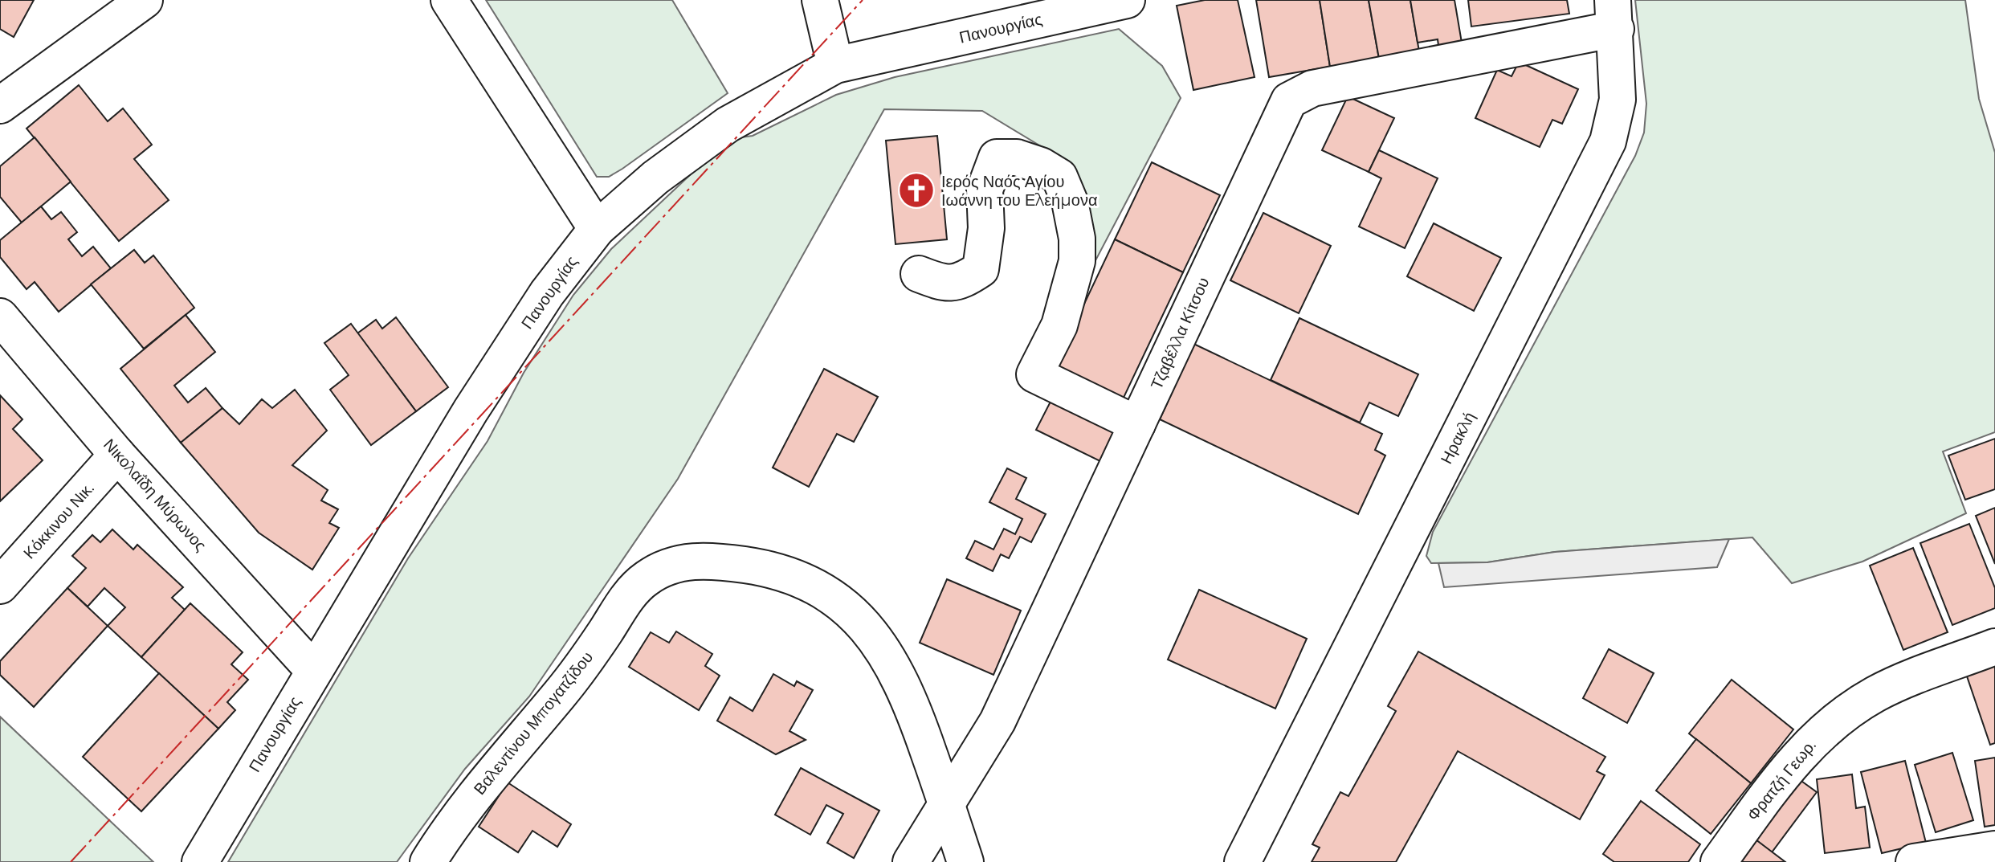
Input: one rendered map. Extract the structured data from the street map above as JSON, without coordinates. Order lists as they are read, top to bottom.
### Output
{
  "streets": {
    "street": [
      "Πανουργίας",
      "Τζαβέλλα Κίτσου",
      "Ηρακλή",
      "Νικολαΐδη Μύρωνος",
      "Κόκκινου Νικ.",
      "Βαλεντίνου Μπογατζίδου",
      "Φρατζή Γεωρ."
    ]
  },
  "crossings": [
    ["Πανουργίας", "Νικολαΐδη Μύρωνος"],
    ["Τζαβέλλα Κίτσου", "Ηρακλή"],
    ["Τζαβέλλα Κίτσου", "Βαλεντίνου Μπογατζίδου"],
    ["Νικολαΐδη Μύρωνος", "Κόκκινου Νικ."]
  ],
  "places": {
    "church": ["Ιερός Ναός Αγίου Ιωάννη του Ελεήμονα"]
  }
}
